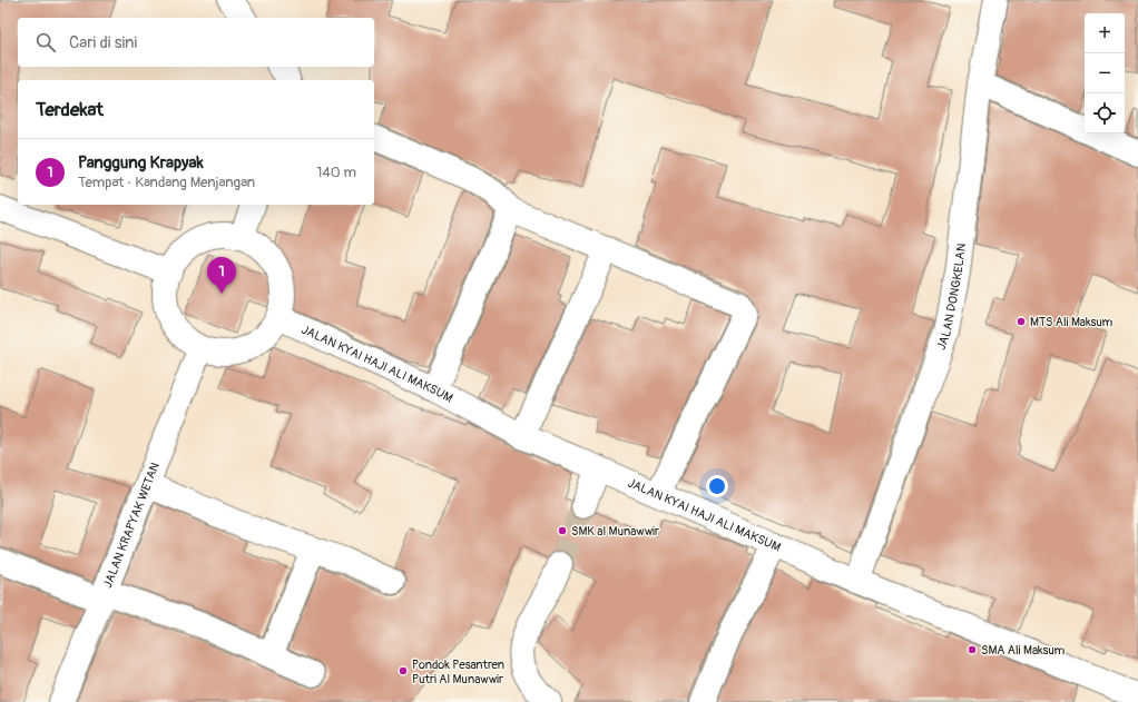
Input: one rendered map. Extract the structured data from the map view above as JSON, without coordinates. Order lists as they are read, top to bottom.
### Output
{
  "streets": {
    "street": ["JALAN DONGKELAN", "JALAN KYAI HAJI ALI MAKSUM", "JALAN KRAPYAK WETAN"]
  },
  "crossings": [
    ["JALAN DONGKELAN", "JALAN KYAI HAJI ALI MAKSUM"],
    ["JALAN KYAI HAJI ALI MAKSUM", "JALAN KRAPYAK WETAN"]
  ],
  "places": [
    "MTS Ali Maksum",
    "SMK al Munawwir",
    "SMA Ali Maksum",
    "Pondok Pesantren Putri Al Munawwir"
  ],
  "page": {
    "map_buttons": ["+", "−"],
    "search": "Cari di sini",
    "heading": "Terdekat",
    "list": [
      {
        "mark": "1",
        "name": "Panggung Krapyak",
        "note": "Tempat · Kandang Menjangan",
        "value": "140 m"
      }
    ],
    "pins": "1"
  }
}
